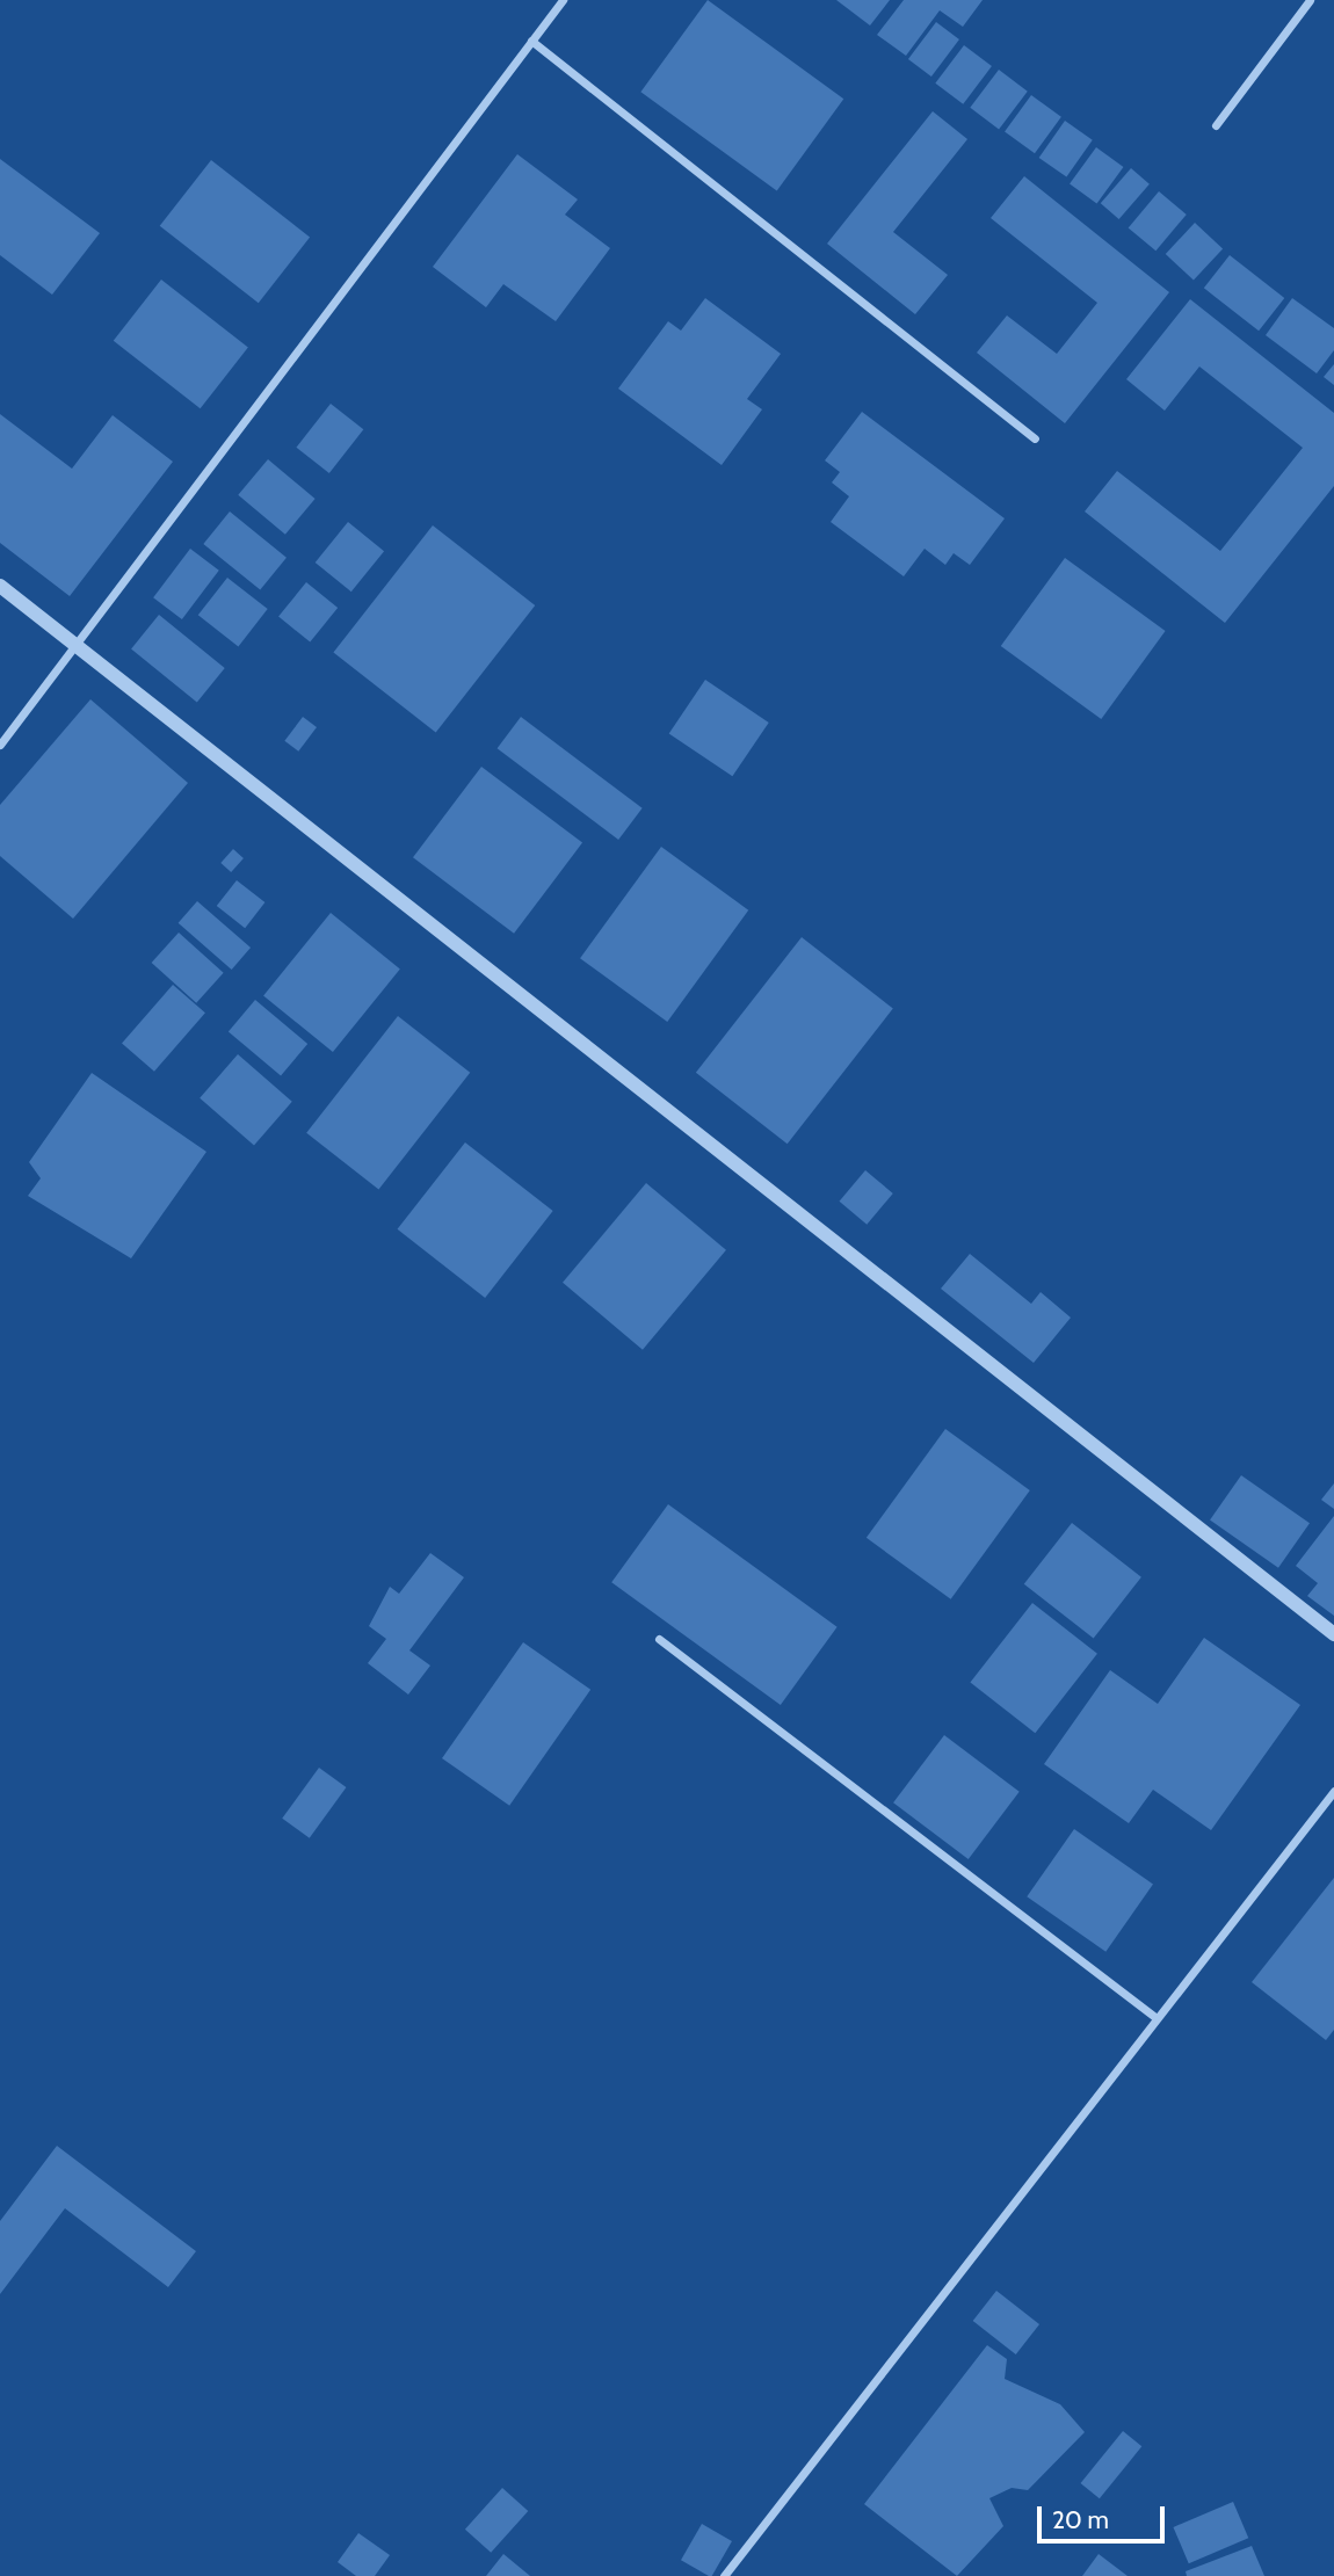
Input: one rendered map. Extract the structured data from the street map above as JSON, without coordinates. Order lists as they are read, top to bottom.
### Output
{
  "scale_bar": "20 m"
}
